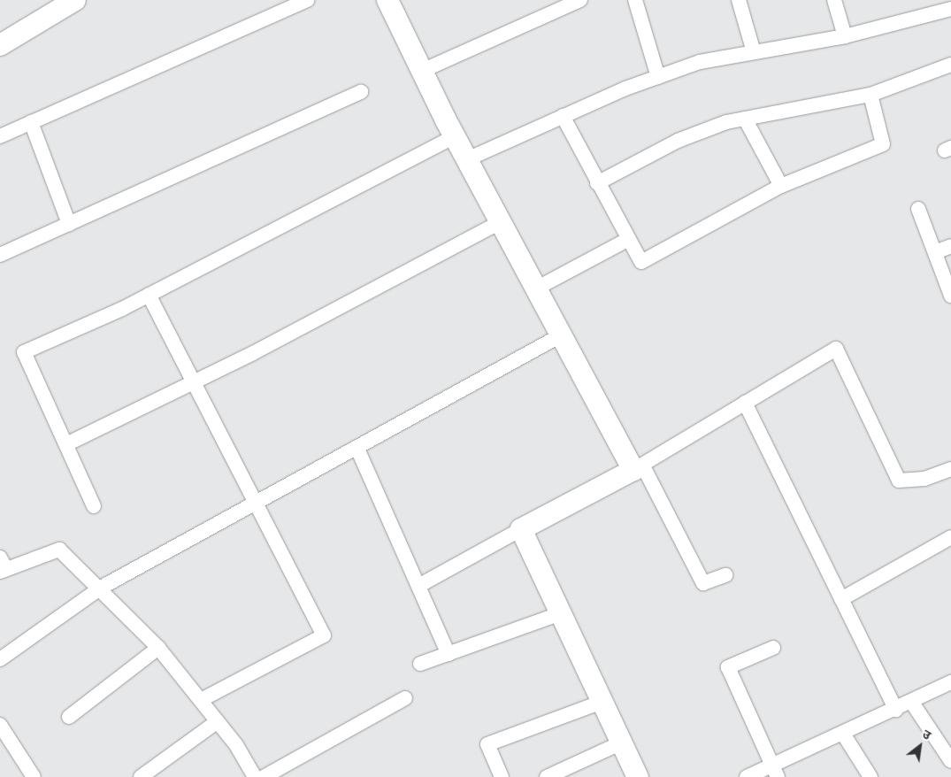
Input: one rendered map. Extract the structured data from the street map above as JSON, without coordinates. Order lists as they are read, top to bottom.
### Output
{
  "north": "top right"
}
